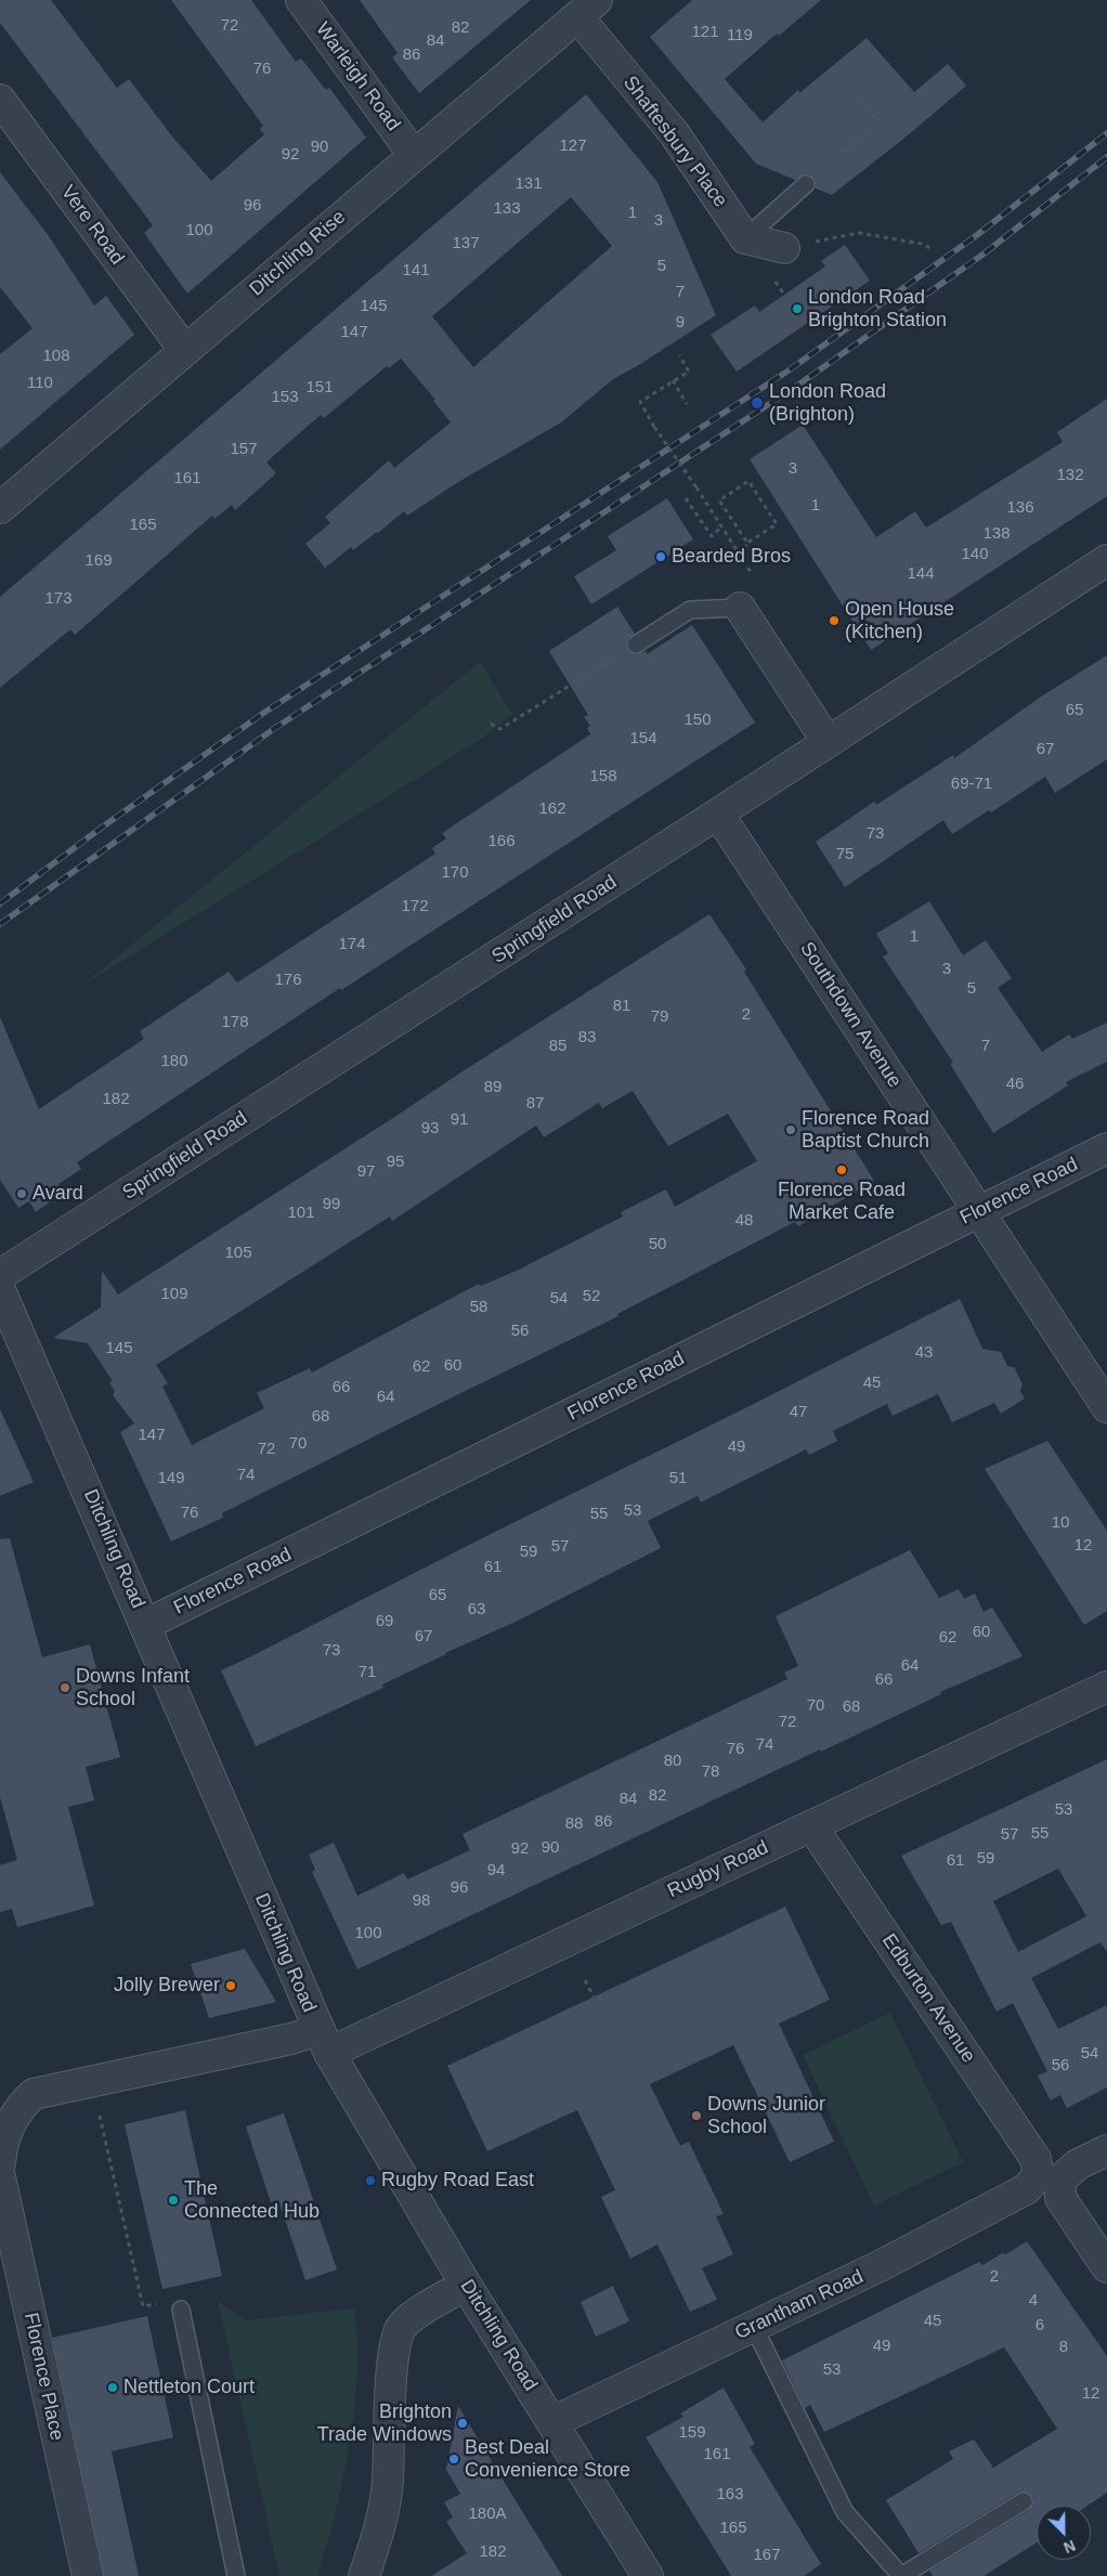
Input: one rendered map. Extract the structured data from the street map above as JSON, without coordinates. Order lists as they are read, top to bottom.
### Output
{
  "streets": {
    "street": [
      "Warleigh Road",
      "Shaftesbury Place",
      "Vere Road",
      "Ditchling Rise",
      "Springfield Road",
      "Southdown Avenue",
      "Florence Road",
      "Ditchling Road",
      "Rugby Road",
      "Edburton Avenue",
      "Grantham Road",
      "Florence Place"
    ]
  },
  "crossings": [
    ["Warleigh Road", "Ditchling Rise"],
    ["Shaftesbury Place", "Ditchling Rise"],
    ["Vere Road", "Ditchling Rise"],
    ["Springfield Road", "Southdown Avenue"],
    ["Southdown Avenue", "Florence Road"],
    ["Florence Road", "Ditchling Road"],
    ["Ditchling Road", "Rugby Road"],
    ["Ditchling Road", "Grantham Road"],
    ["Rugby Road", "Edburton Avenue"],
    ["Edburton Avenue", "Grantham Road"]
  ],
  "places": [
    "London Road Brighton Station",
    "London Road (Brighton)",
    "Bearded Bros",
    "Open House (Kitchen)",
    "Florence Road Baptist Church",
    "Florence Road Market Cafe",
    "Avard",
    "Downs Infant School",
    "Jolly Brewer",
    "Downs Junior School",
    "Rugby Road East",
    "The Connected Hub",
    "Nettleton Court",
    "Brighton Trade Windows",
    "Best Deal Convenience Store"
  ],
  "house_numbers": [
    "72",
    "82",
    "121",
    "119",
    "84",
    "86",
    "76",
    "127",
    "90",
    "92",
    "131",
    "96",
    "133",
    "1",
    "3",
    "100",
    "137",
    "5",
    "141",
    "7",
    "145",
    "9",
    "147",
    "108",
    "110",
    "151",
    "153",
    "157",
    "3",
    "132",
    "161",
    "1",
    "136",
    "165",
    "138",
    "140",
    "169",
    "144",
    "173",
    "65",
    "150",
    "154",
    "67",
    "158",
    "69-71",
    "162",
    "73",
    "166",
    "75",
    "170",
    "172",
    "1",
    "174",
    "3",
    "176",
    "5",
    "81",
    "2",
    "79",
    "178",
    "83",
    "85",
    "7",
    "180",
    "46",
    "89",
    "182",
    "87",
    "91",
    "93",
    "95",
    "97",
    "99",
    "101",
    "48",
    "50",
    "105",
    "109",
    "52",
    "54",
    "58",
    "56",
    "145",
    "43",
    "60",
    "62",
    "45",
    "66",
    "64",
    "47",
    "68",
    "147",
    "70",
    "49",
    "72",
    "74",
    "149",
    "51",
    "53",
    "76",
    "55",
    "10",
    "12",
    "57",
    "59",
    "61",
    "65",
    "63",
    "69",
    "60",
    "67",
    "62",
    "73",
    "64",
    "71",
    "66",
    "70",
    "68",
    "72",
    "74",
    "76",
    "80",
    "78",
    "82",
    "84",
    "53",
    "86",
    "88",
    "55",
    "57",
    "90",
    "92",
    "59",
    "61",
    "94",
    "96",
    "98",
    "100",
    "54",
    "56",
    "2",
    "4",
    "45",
    "6",
    "49",
    "8",
    "53",
    "12",
    "159",
    "161",
    "163",
    "180A",
    "165",
    "182",
    "167"
  ],
  "north": "bottom right"
}
